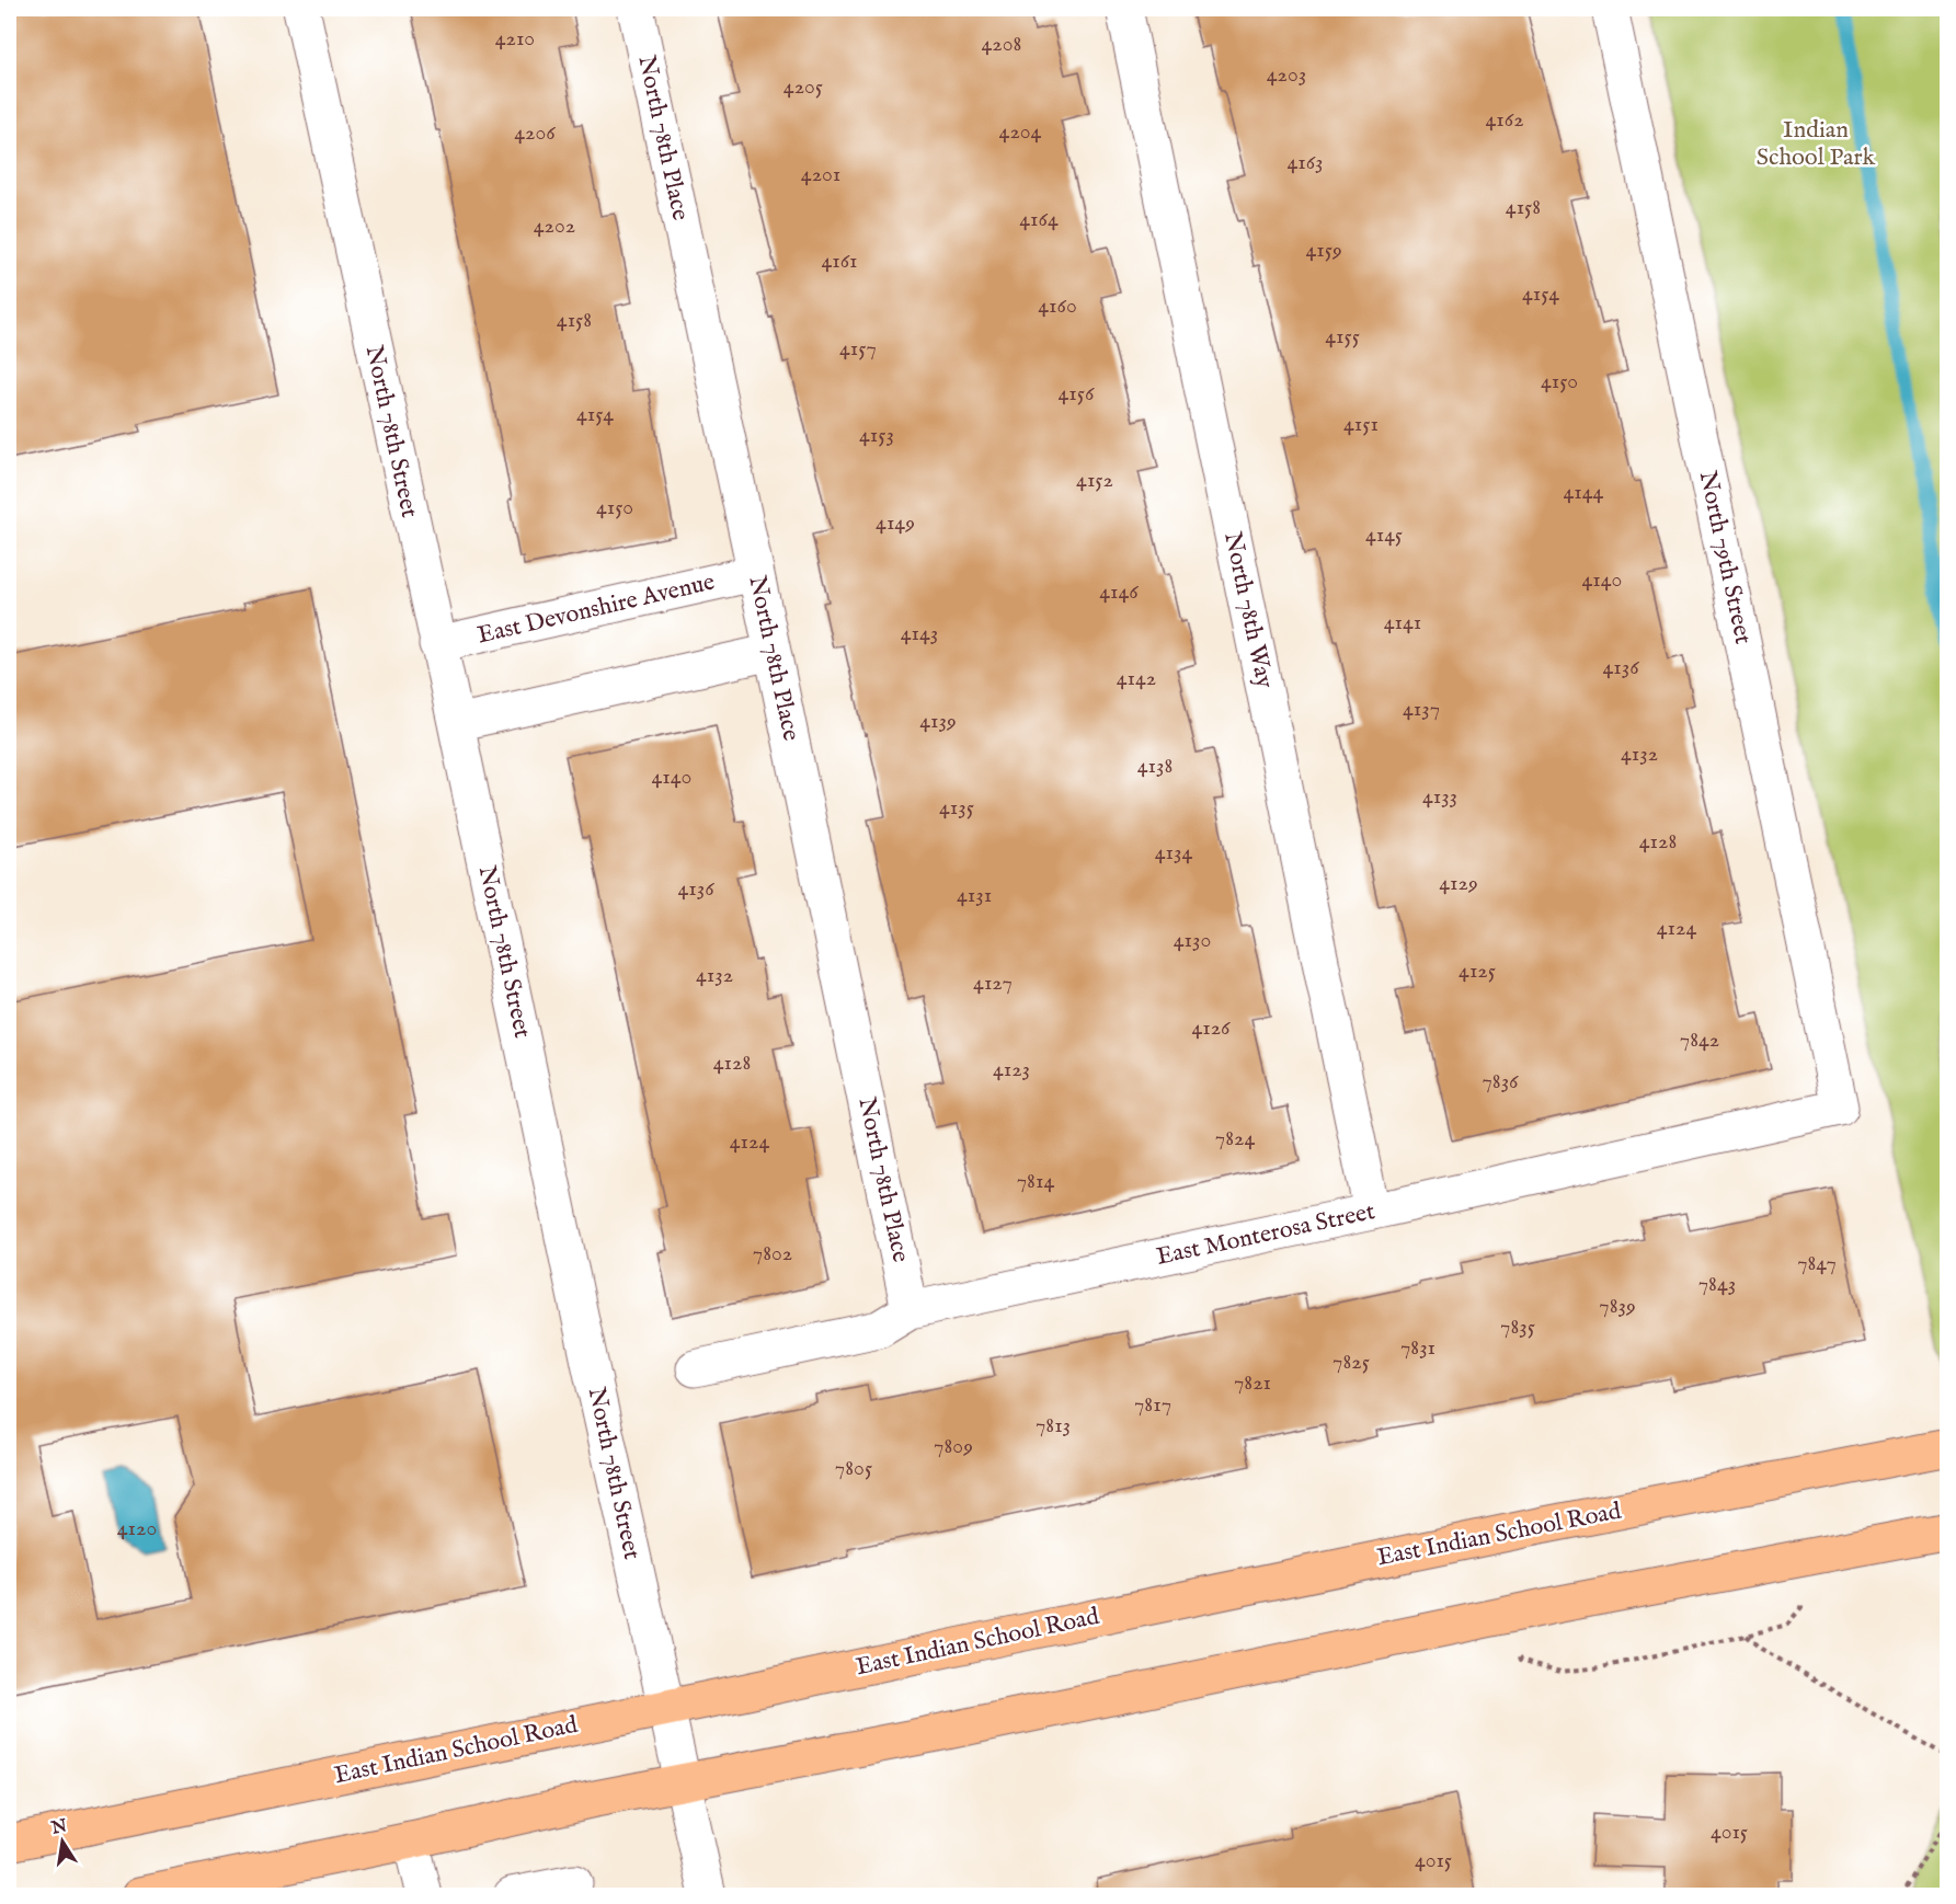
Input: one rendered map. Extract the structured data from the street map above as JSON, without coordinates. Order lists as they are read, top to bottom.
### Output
{
  "streets": {
    "main road": ["East Indian School Road"],
    "street": [
      "North 78th Place",
      "North 78th Street",
      "North 79th Street",
      "East Devonshire Avenue",
      "North 78th Way",
      "East Monterosa Street"
    ]
  },
  "crossings": [
    ["North 78th Place", "East Devonshire Avenue"],
    ["North 78th Place", "East Monterosa Street"],
    ["North 78th Street", "East Devonshire Avenue"],
    ["North 78th Street", "East Indian School Road"],
    ["North 79th Street", "East Monterosa Street"],
    ["North 78th Way", "East Monterosa Street"]
  ],
  "parks": ["Indian School Park"],
  "house_numbers": [
    "4210",
    "4208",
    "4203",
    "4205",
    "4162",
    "4204",
    "4206",
    "4163",
    "4201",
    "4158",
    "4164",
    "4202",
    "4159",
    "4161",
    "4154",
    "4160",
    "4158",
    "4155",
    "4157",
    "4150",
    "4156",
    "4154",
    "4151",
    "4153",
    "4152",
    "4144",
    "4150",
    "4149",
    "4145",
    "4140",
    "4146",
    "4141",
    "4143",
    "4136",
    "4142",
    "4137",
    "4139",
    "4132",
    "4138",
    "4140",
    "4133",
    "4135",
    "4128",
    "4134",
    "4129",
    "4136",
    "4131",
    "4124",
    "4130",
    "4125",
    "4132",
    "4127",
    "4126",
    "7842",
    "4128",
    "4123",
    "7836",
    "7824",
    "4124",
    "7814",
    "7802",
    "7847",
    "7843",
    "7839",
    "7835",
    "7831",
    "7825",
    "7821",
    "7817",
    "7813",
    "7809",
    "7805",
    "4120",
    "4015",
    "4015"
  ],
  "north": "top"
}
